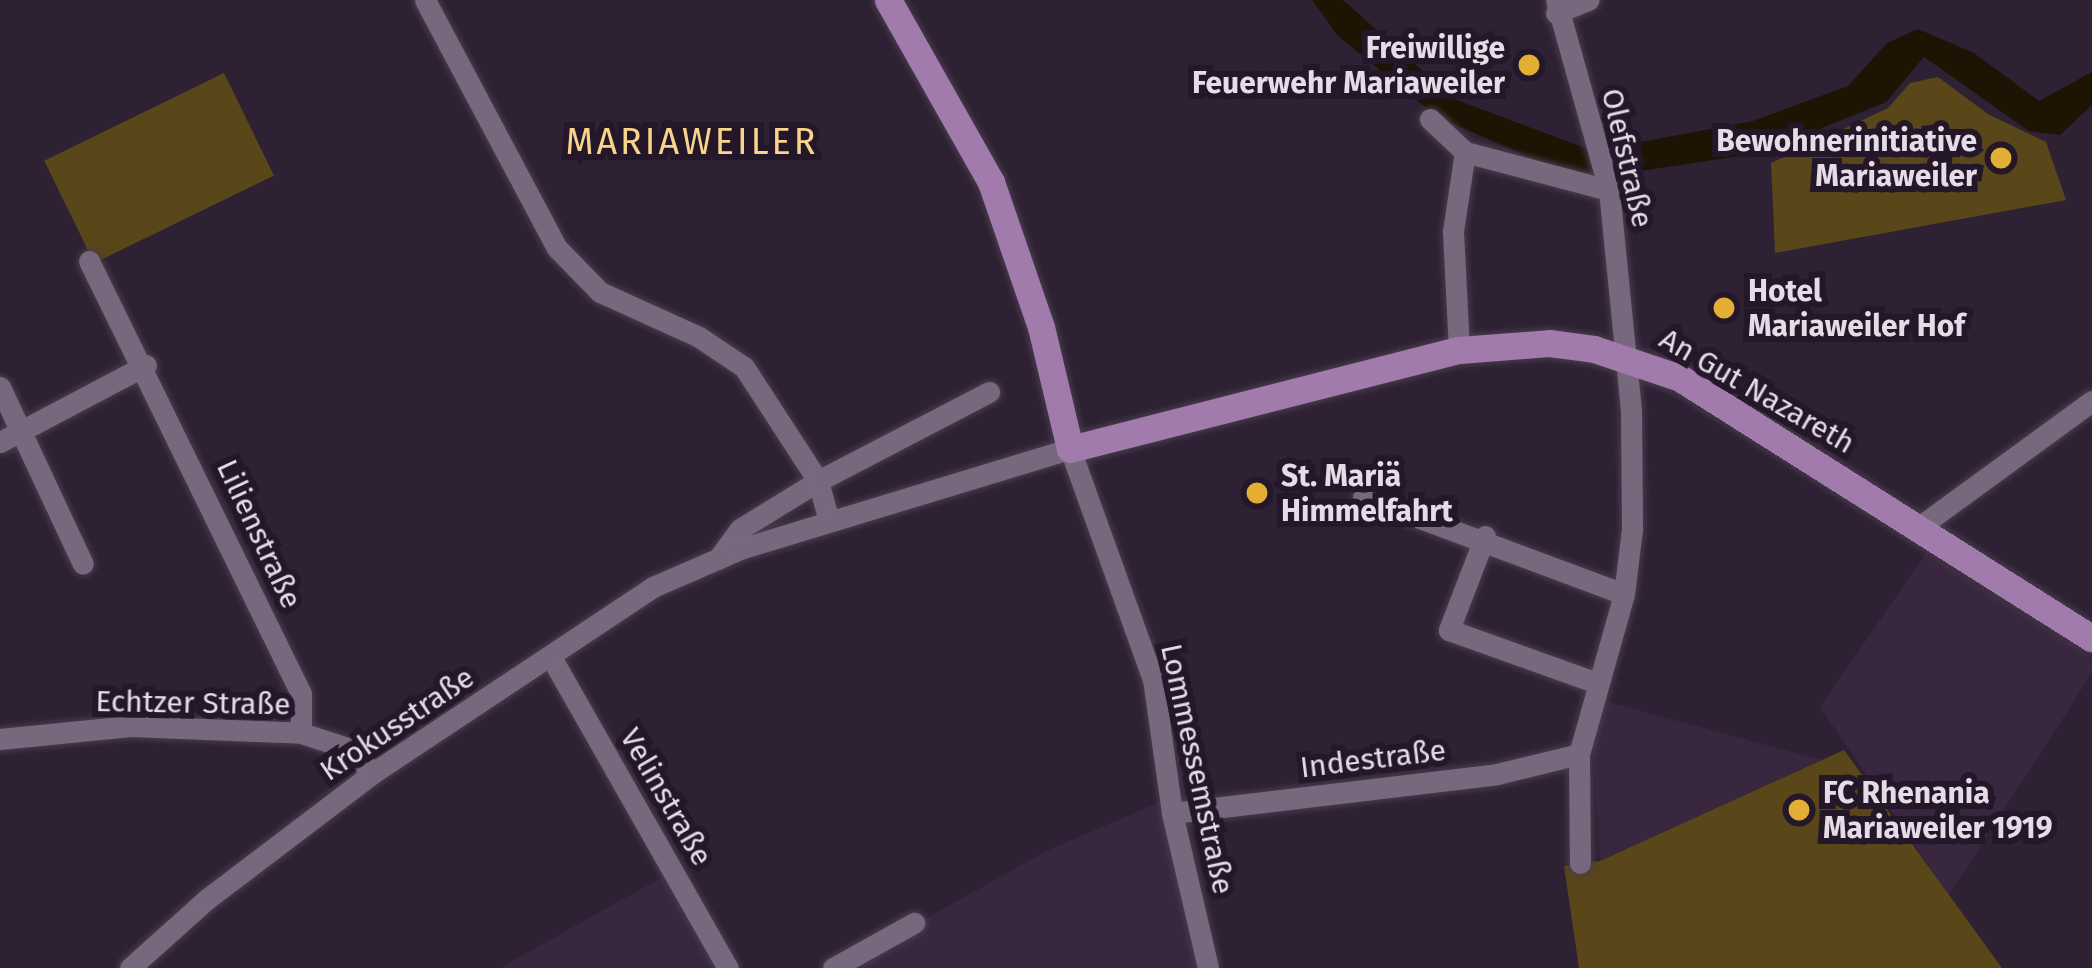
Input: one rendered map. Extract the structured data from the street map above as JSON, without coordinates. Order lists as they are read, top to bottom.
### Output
{
  "streets": {
    "main road": ["An Gut Nazareth"],
    "street": [
      "Olefstraße",
      "Lilienstraße",
      "Echtzer Straße",
      "Krokusstraße",
      "Indestraße",
      "Lommessemstraße",
      "Velinstraße"
    ]
  },
  "crossings": [
    ["Olefstraße", "An Gut Nazareth"],
    ["An Gut Nazareth", "Krokusstraße"],
    ["An Gut Nazareth", "Lommessemstraße"],
    ["Lilienstraße", "Echtzer Straße"],
    ["Echtzer Straße", "Krokusstraße"],
    ["Krokusstraße", "Lommessemstraße"],
    ["Krokusstraße", "Velinstraße"],
    ["Indestraße", "Lommessemstraße"]
  ],
  "districts": ["MARIAWEILER"],
  "places": [
    "Freiwillige Feuerwehr Mariaweiler",
    "Bewohnerinitiative Mariaweiler",
    "Hotel Mariaweiler Hof",
    "St. Mariä Himmelfahrt",
    "FC Rhenania Mariaweiler 1919"
  ]
}
